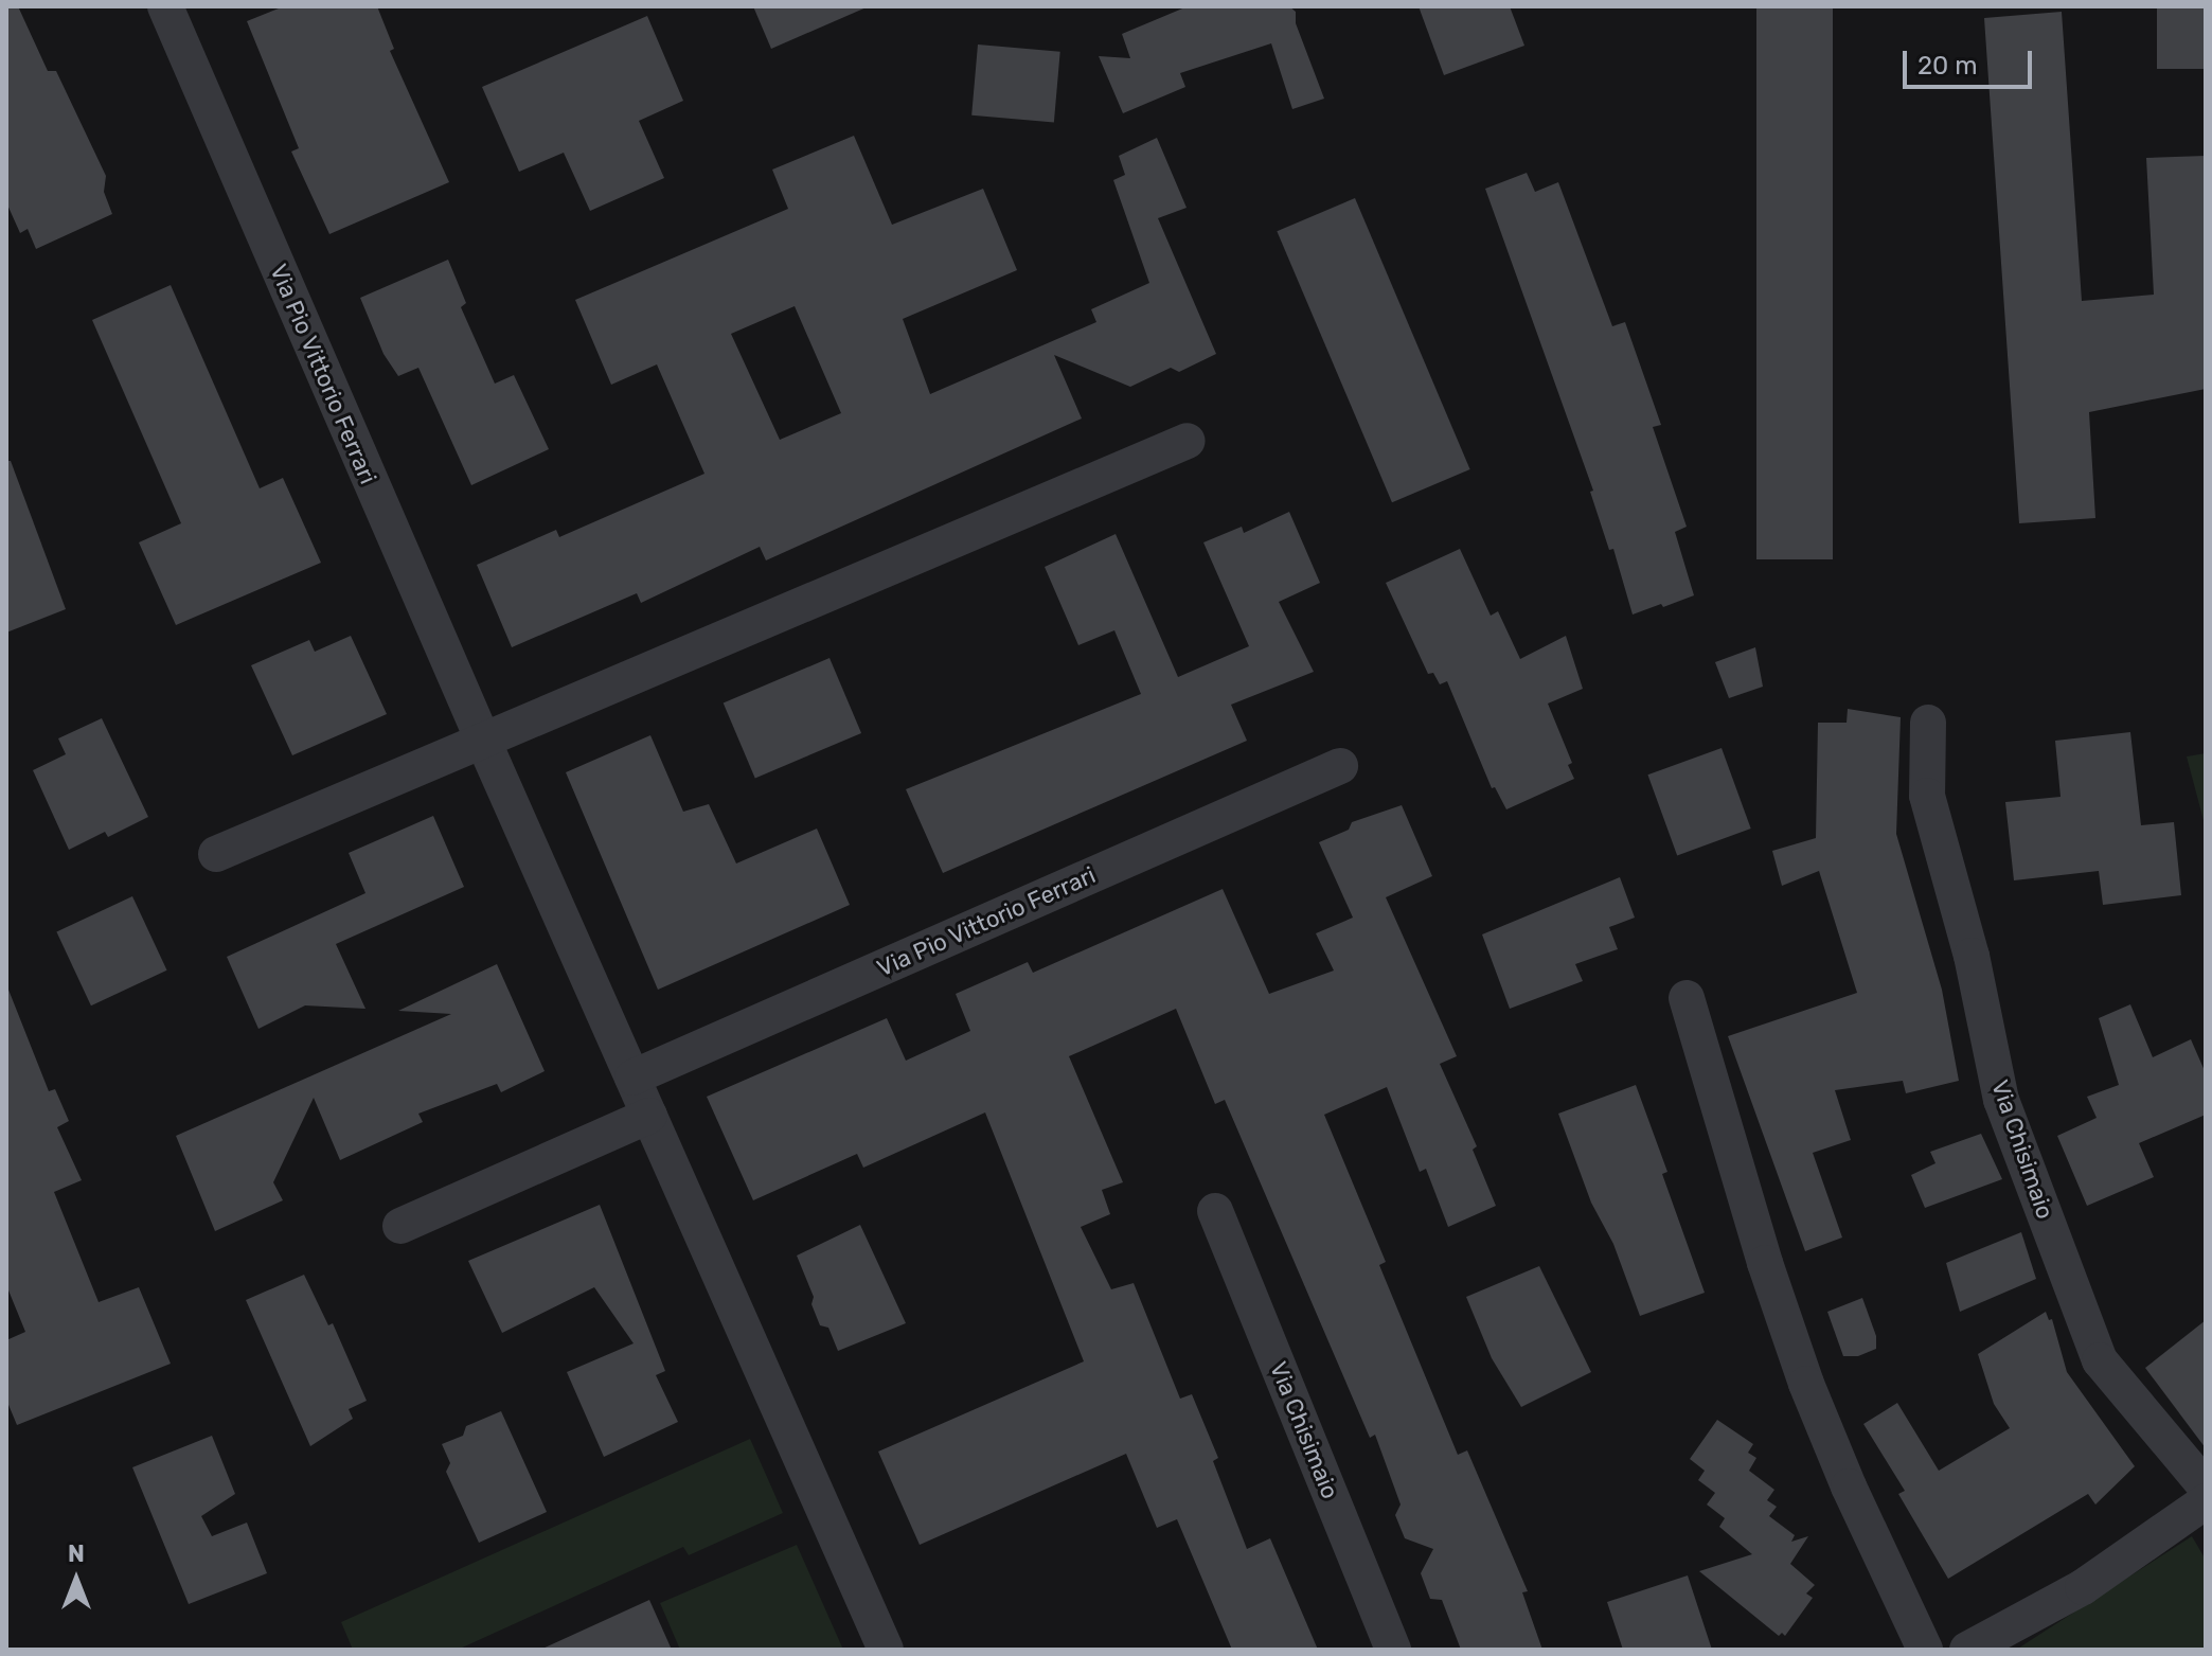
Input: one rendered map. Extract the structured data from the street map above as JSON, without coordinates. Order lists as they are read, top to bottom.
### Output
{
  "streets": {
    "street": ["Via Pio Vittorio Ferrari", "Via Chisimaio"]
  },
  "scale_bar": "20 m",
  "north": "top"
}
